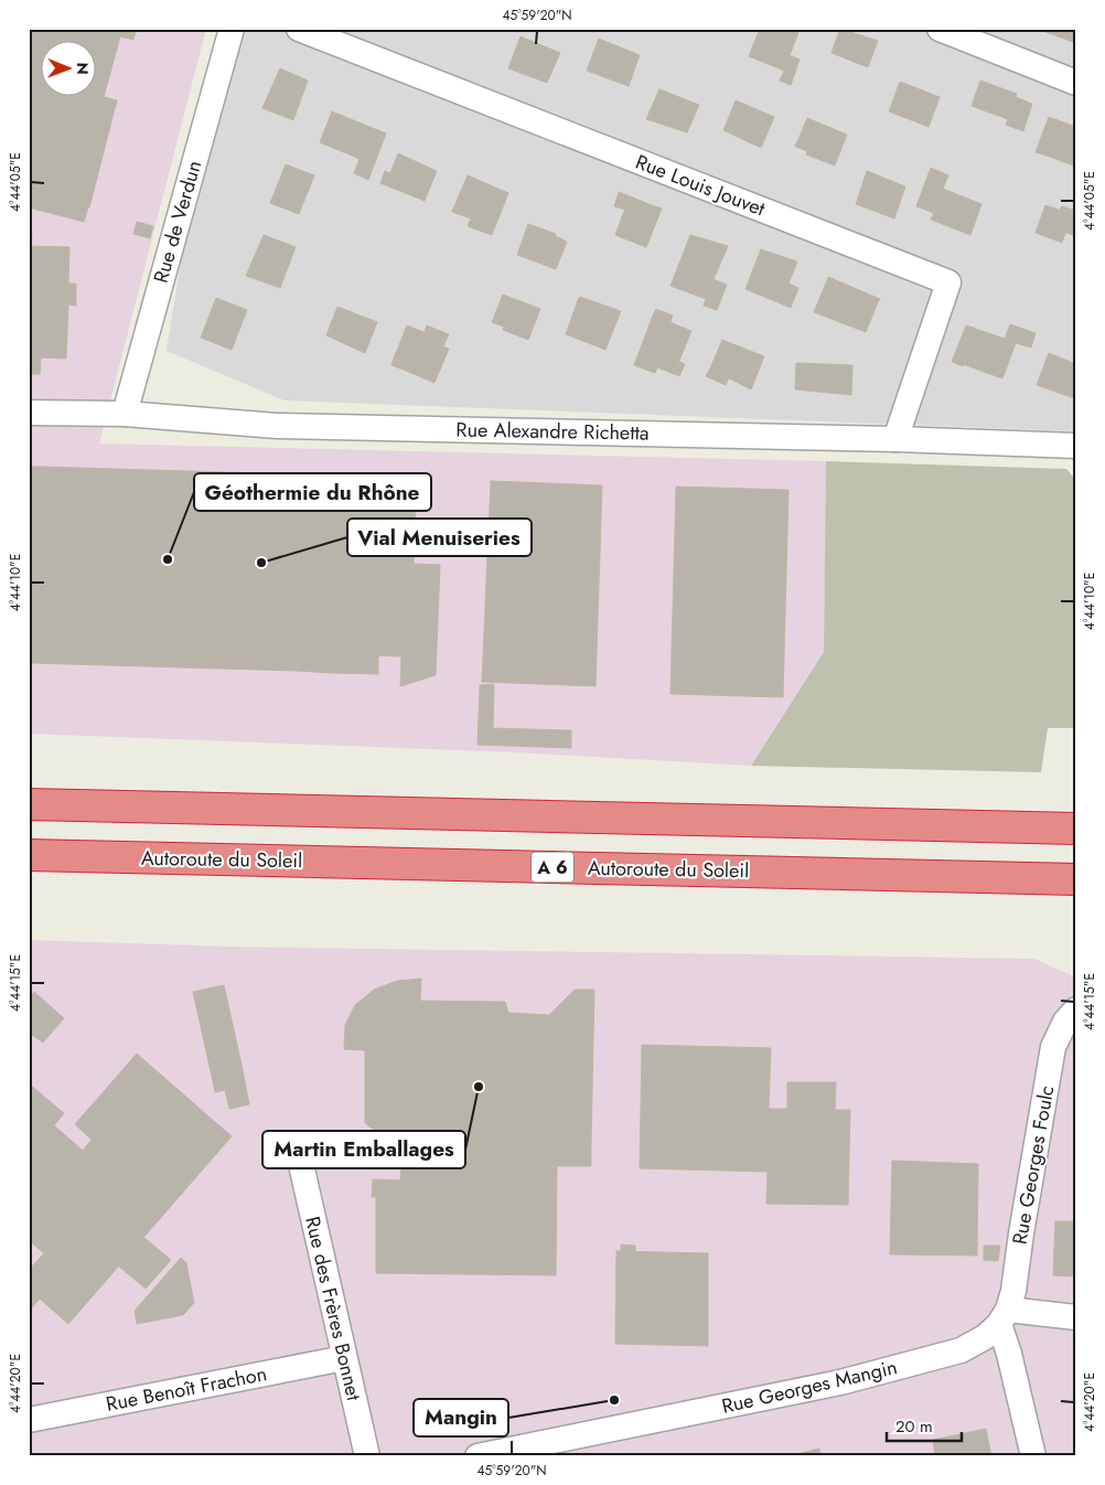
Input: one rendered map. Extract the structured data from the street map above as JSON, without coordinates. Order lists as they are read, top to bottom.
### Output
{
  "streets": {
    "highway": ["Autoroute du Soleil", "A 6"],
    "street": [
      "Rue Louis Jouvet",
      "Rue de Verdun",
      "Rue Alexandre Richetta",
      "Rue Georges Foulc",
      "Rue des Frères Bonnet",
      "Rue Georges Mangin",
      "Rue Benoît Frachon"
    ]
  },
  "crossings": [
    ["Rue Louis Jouvet", "Rue Alexandre Richetta"],
    ["Rue de Verdun", "Rue Alexandre Richetta"],
    ["Rue Georges Foulc", "Rue Georges Mangin"],
    ["Rue des Frères Bonnet", "Rue Benoît Frachon"]
  ],
  "places": [
    "Géothermie du Rhône",
    "Vial Menuiseries",
    "Martin Emballages",
    "Mangin"
  ],
  "scale_bar": "20 m",
  "north": "right",
  "coordinates": [
    "45°59'20\"N",
    "4°44'05\"E",
    "4°44'10\"E",
    "4°44'15\"E",
    "4°44'20\"E"
  ]
}
